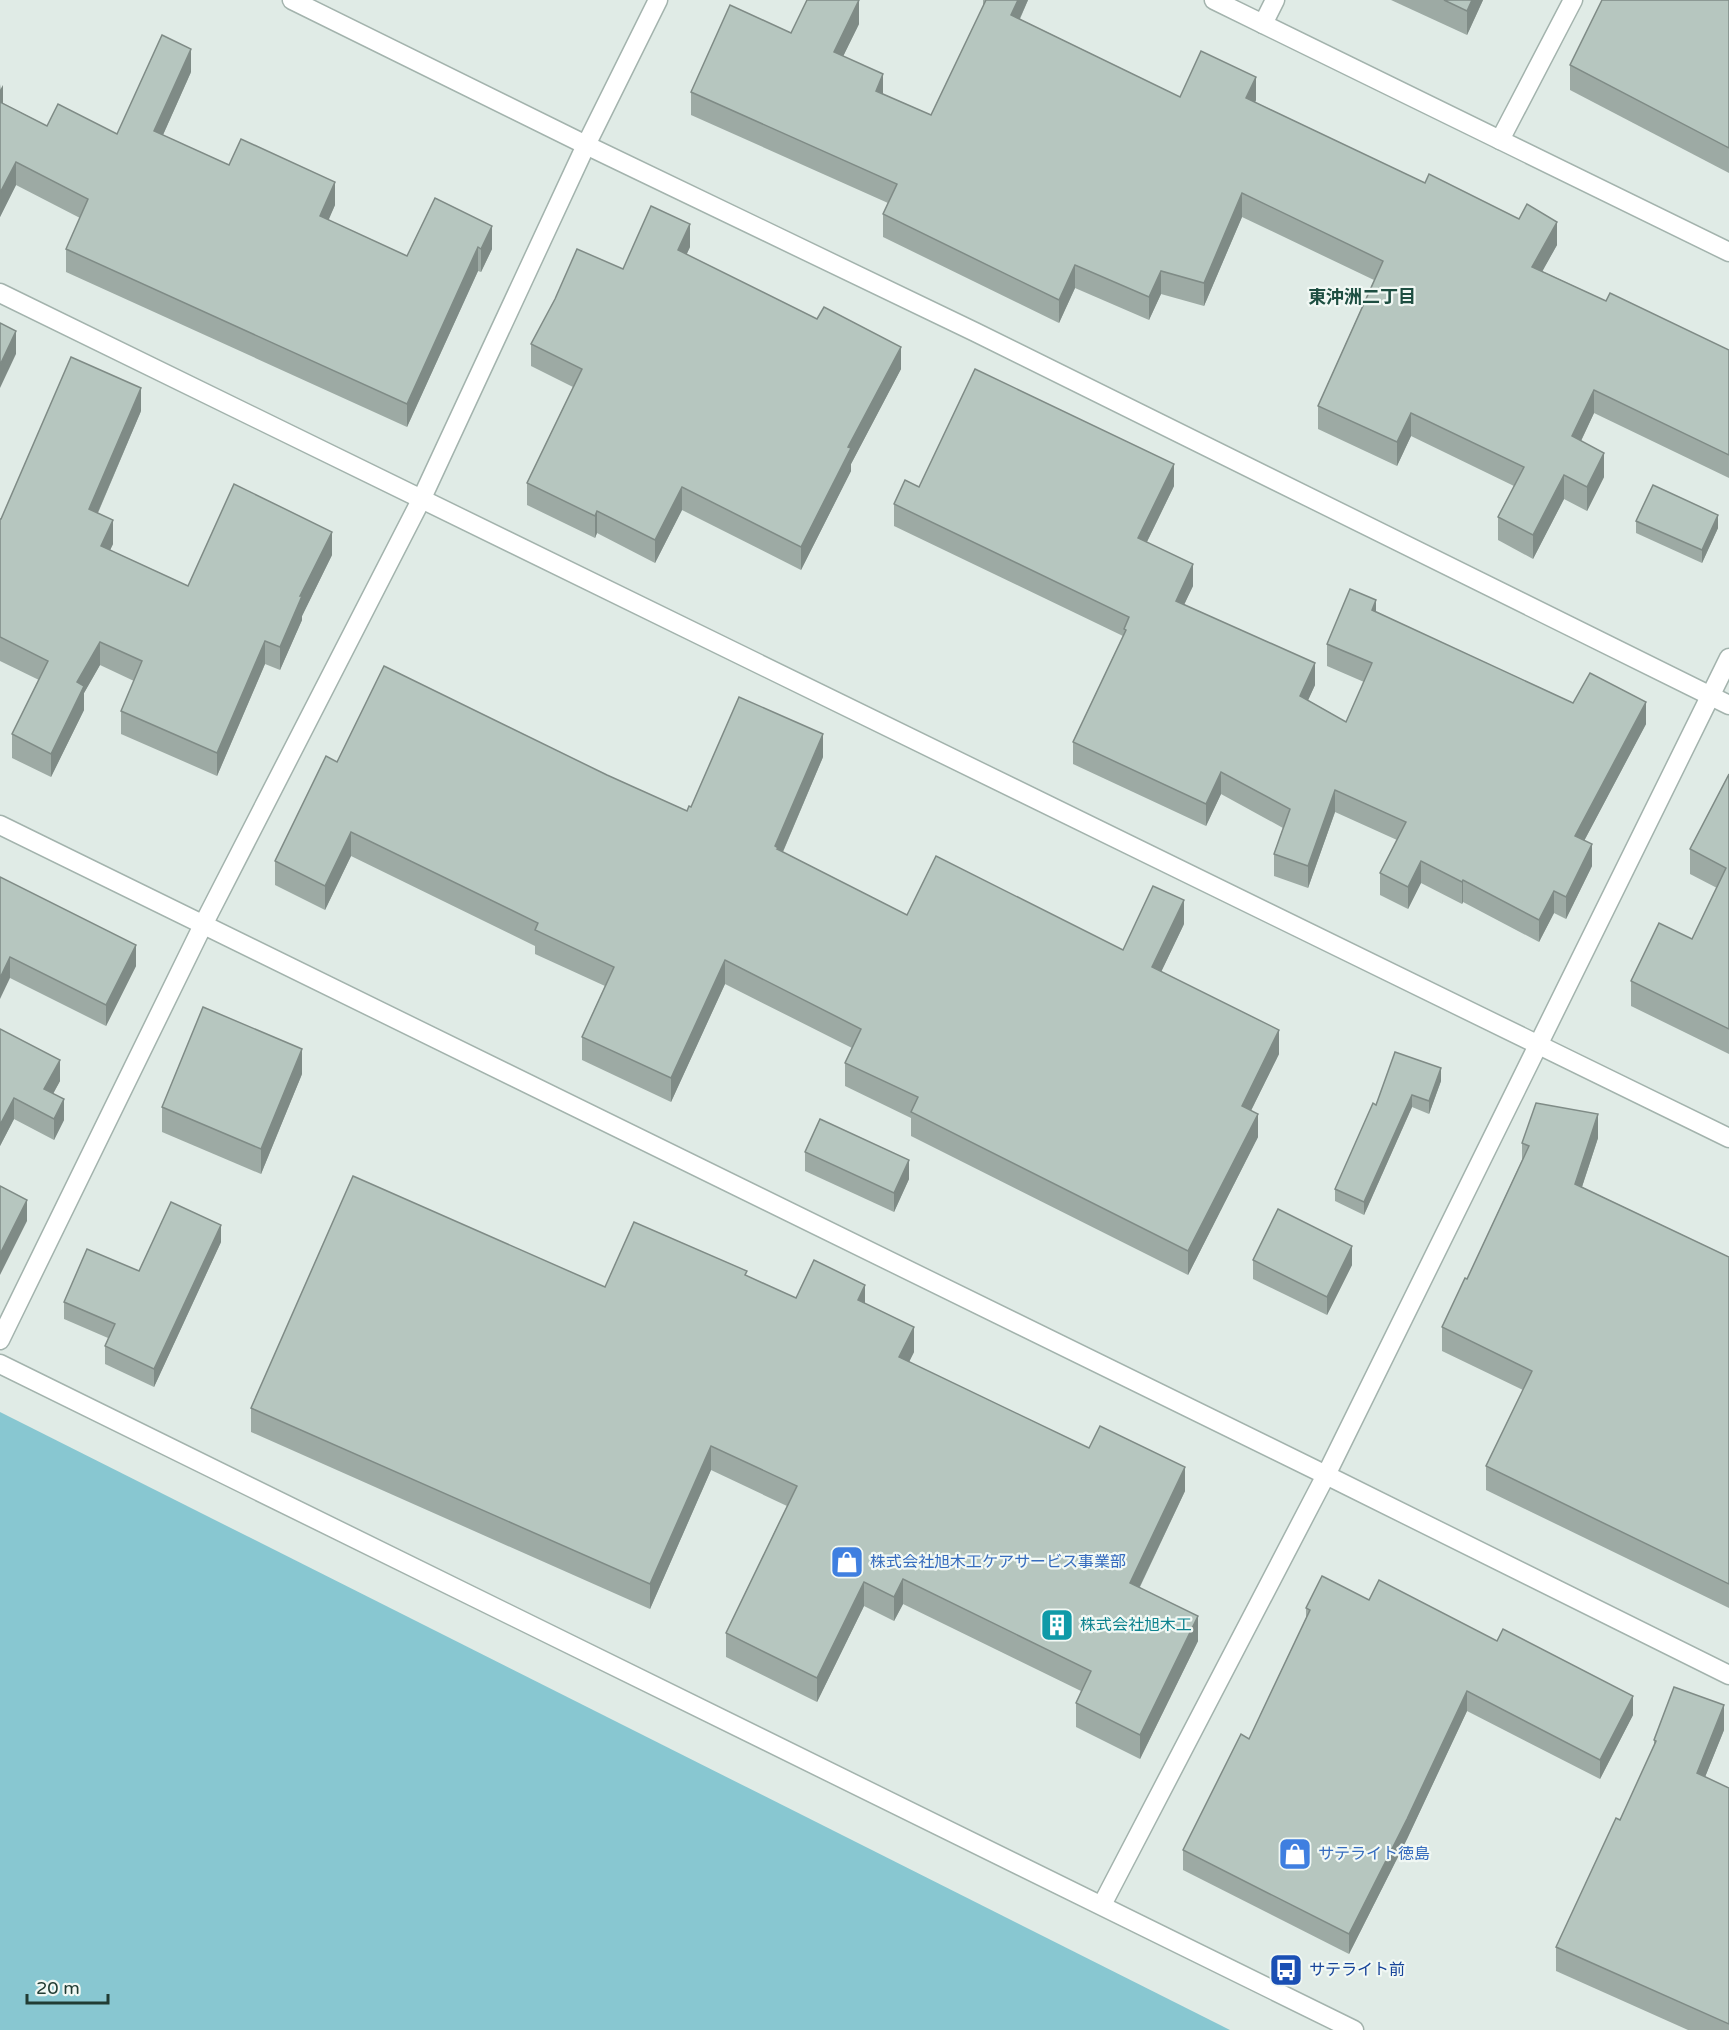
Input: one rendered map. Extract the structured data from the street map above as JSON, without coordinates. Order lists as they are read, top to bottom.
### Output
{
  "districts": ["東沖洲二丁目"],
  "places": {
    "shop": ["株式会社旭木工ケアサービス事業部", "サテライト徳島"],
    "building": ["株式会社旭木工"],
    "bus stop": ["サテライト前"]
  },
  "scale_bar": "20 m"
}
